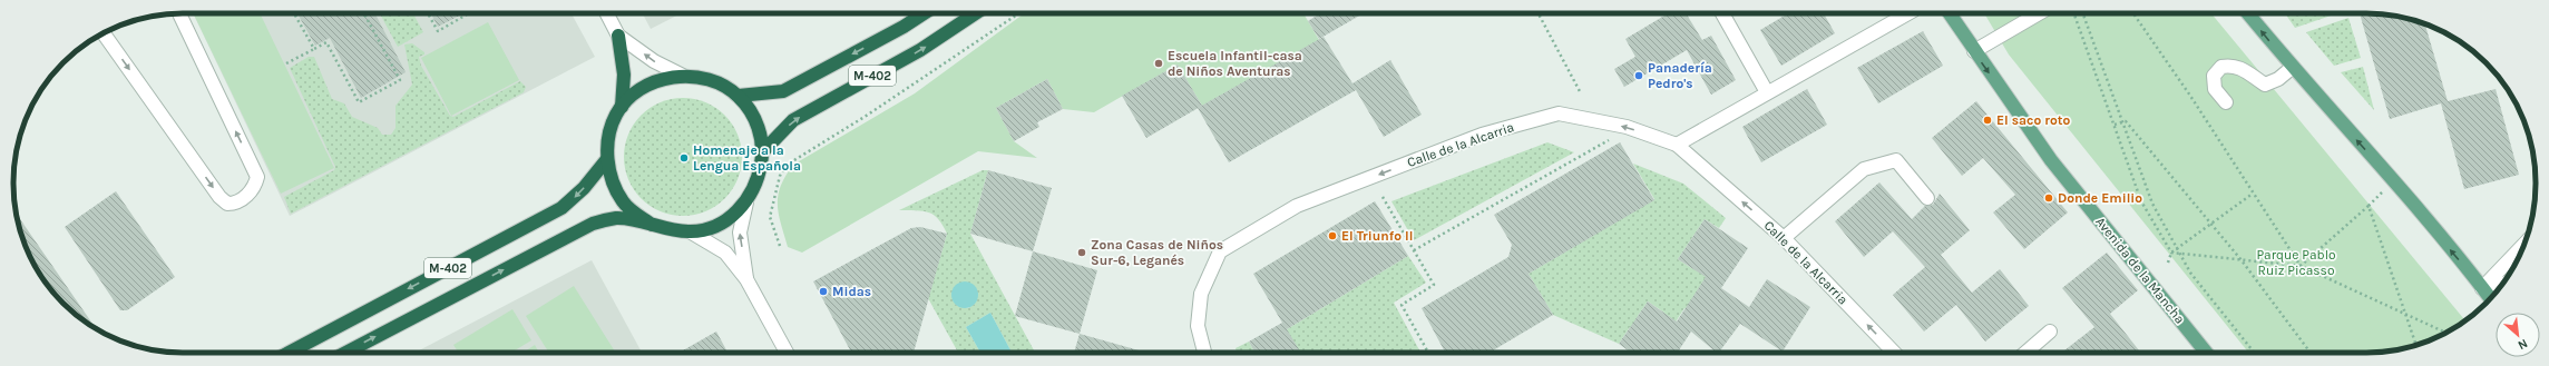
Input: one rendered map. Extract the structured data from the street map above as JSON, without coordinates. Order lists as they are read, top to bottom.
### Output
{
  "streets": {
    "highway": ["M-402"],
    "main road": ["Avenida de la Mancha"],
    "street": ["Calle de la Alcarria"]
  },
  "one_way": ["Avenida de la Mancha"],
  "parks": ["Parque Pablo Ruiz Picasso"],
  "places": [
    "Escuela Infantil-casa de Niños Aventuras",
    "Panadería Pedro's",
    "El saco roto",
    "Homenaje a la Lengua Española",
    "Donde Emilio",
    "El Triunfo II",
    "Zona Casas de Niños Sur-6, Leganés",
    "Midas"
  ],
  "north": "bottom right"
}
